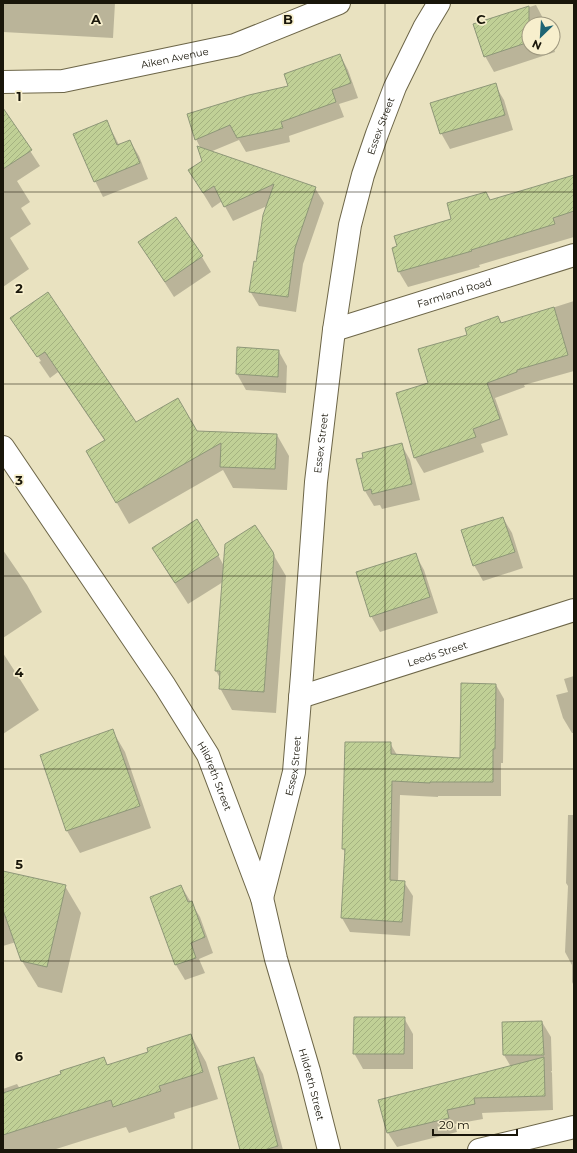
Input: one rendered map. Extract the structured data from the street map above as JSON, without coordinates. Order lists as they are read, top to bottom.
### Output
{
  "streets": {
    "street": [
      "Aiken Avenue",
      "Essex Street",
      "Farmland Road",
      "Leeds Street",
      "Hildreth Street"
    ]
  },
  "crossings": [
    ["Essex Street", "Farmland Road"],
    ["Essex Street", "Leeds Street"],
    ["Essex Street", "Hildreth Street"]
  ],
  "scale_bar": "20 m",
  "north": "bottom left",
  "grid": {
    "columns": ["A", "B", "C"],
    "rows": [
      "1",
      "2",
      "3",
      "4",
      "5",
      "6"
    ]
  }
}
